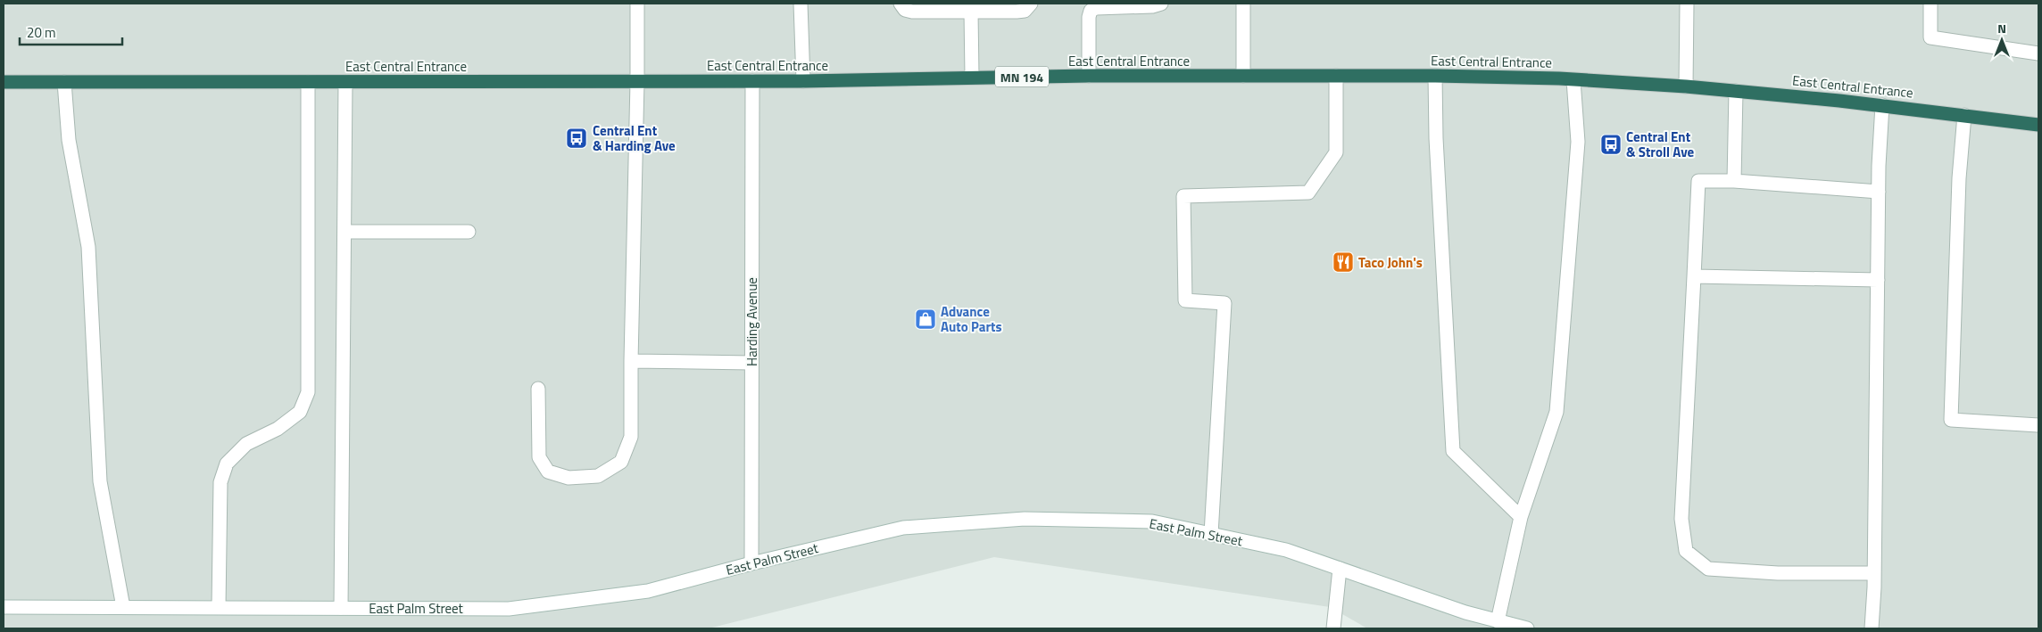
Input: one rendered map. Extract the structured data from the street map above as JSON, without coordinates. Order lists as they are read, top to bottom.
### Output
{
  "streets": {
    "highway": ["East Central Entrance", "MN 194"],
    "street": ["Harding Avenue", "East Palm Street"]
  },
  "crossings": [
    ["East Central Entrance", "Harding Avenue"],
    ["Harding Avenue", "East Palm Street"]
  ],
  "places": {
    "bus stop": ["Central Ent & Harding Ave", "Central Ent & Stroll Ave"],
    "restaurant": ["Taco John's"],
    "shop": ["Advance Auto Parts"]
  },
  "scale_bar": "20 m",
  "north": "top"
}
